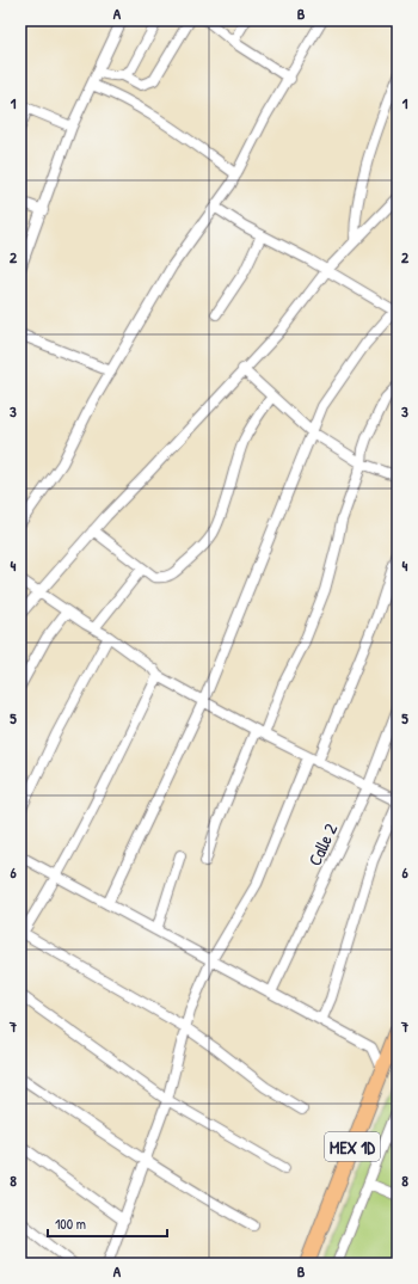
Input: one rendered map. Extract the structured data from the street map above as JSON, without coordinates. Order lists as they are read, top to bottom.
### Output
{
  "streets": {
    "highway": ["MEX 1D"],
    "street": ["Calle 2"]
  },
  "scale_bar": "100 m",
  "grid": {
    "columns": ["A", "B"],
    "rows": [
      "1",
      "2",
      "3",
      "4",
      "5",
      "6",
      "7",
      "8"
    ]
  }
}
